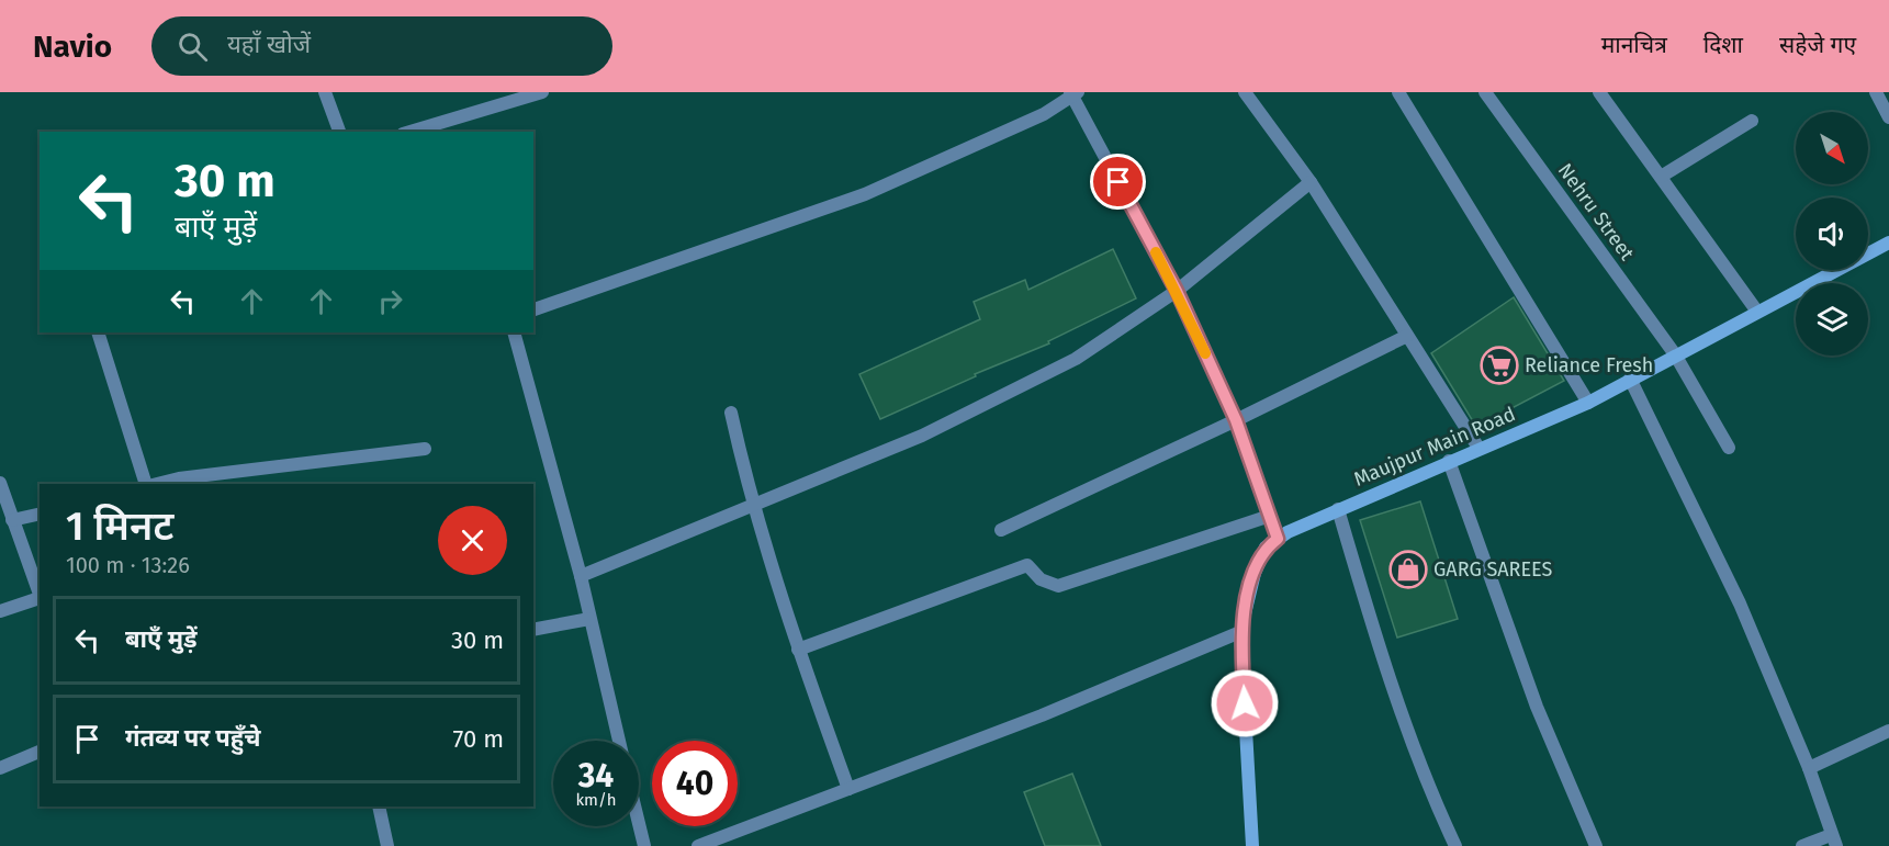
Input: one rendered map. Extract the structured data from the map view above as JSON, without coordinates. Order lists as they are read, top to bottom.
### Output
{
  "streets": {
    "street": ["Nehru Street", "Maujpur Main Road"]
  },
  "crossings": [
    ["Nehru Street", "Maujpur Main Road"]
  ],
  "places": {
    "supermarket": ["Reliance Fresh"],
    "shop": ["GARG SAREES"]
  },
  "north": "bottom right",
  "page": {
    "header": "Navio",
    "search": "यहाँ खोजें",
    "nav": ["मानचित्र", "दिशा", "सहेजे गए"],
    "turn": ["30 m", "बाएँ मुड़ें"],
    "heading": ["1 मिनट", "100 m · 13:26"],
    "list": [
      {
        "name": "बाएँ मुड़ें",
        "value": "30 m"
      },
      {
        "name": "गंतव्य पर पहुँचे",
        "value": "70 m"
      }
    ],
    "speed": "34 km/h",
    "limit": "40"
  }
}
